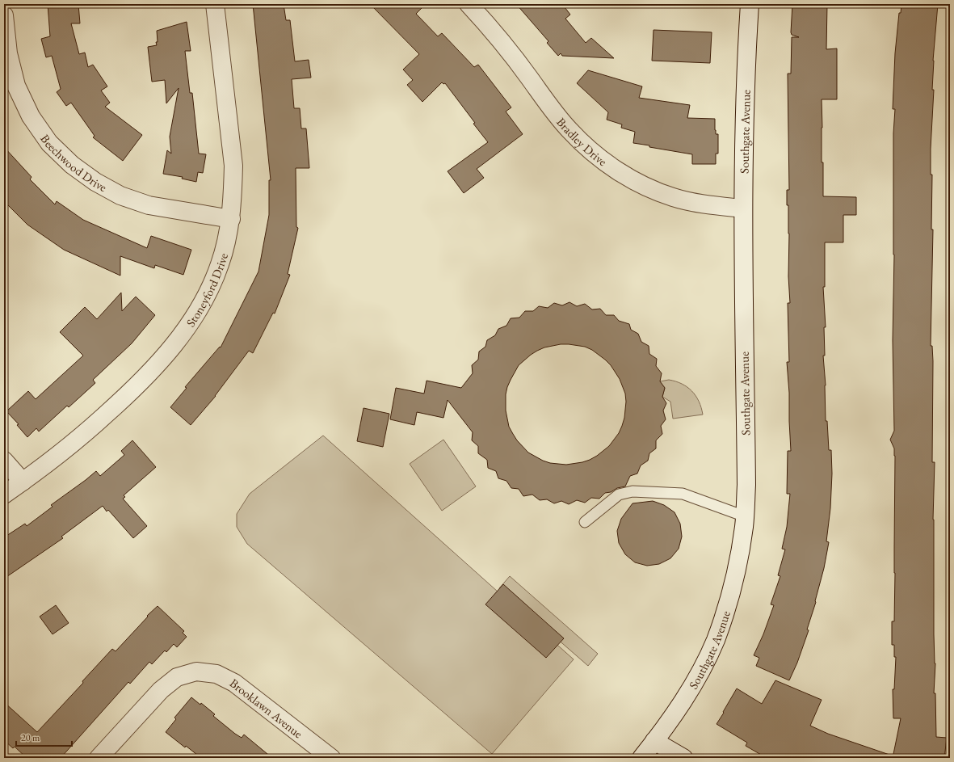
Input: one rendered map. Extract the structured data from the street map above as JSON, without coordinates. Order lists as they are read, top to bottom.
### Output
{
  "streets": {
    "street": [
      "Southgate Avenue",
      "Bradley Drive",
      "Beechwood Drive",
      "Stoneyford Drive",
      "Brooklawn Avenue"
    ]
  },
  "crossings": [
    ["Southgate Avenue", "Bradley Drive"],
    ["Beechwood Drive", "Stoneyford Drive"]
  ],
  "scale_bar": "20 m"
}
